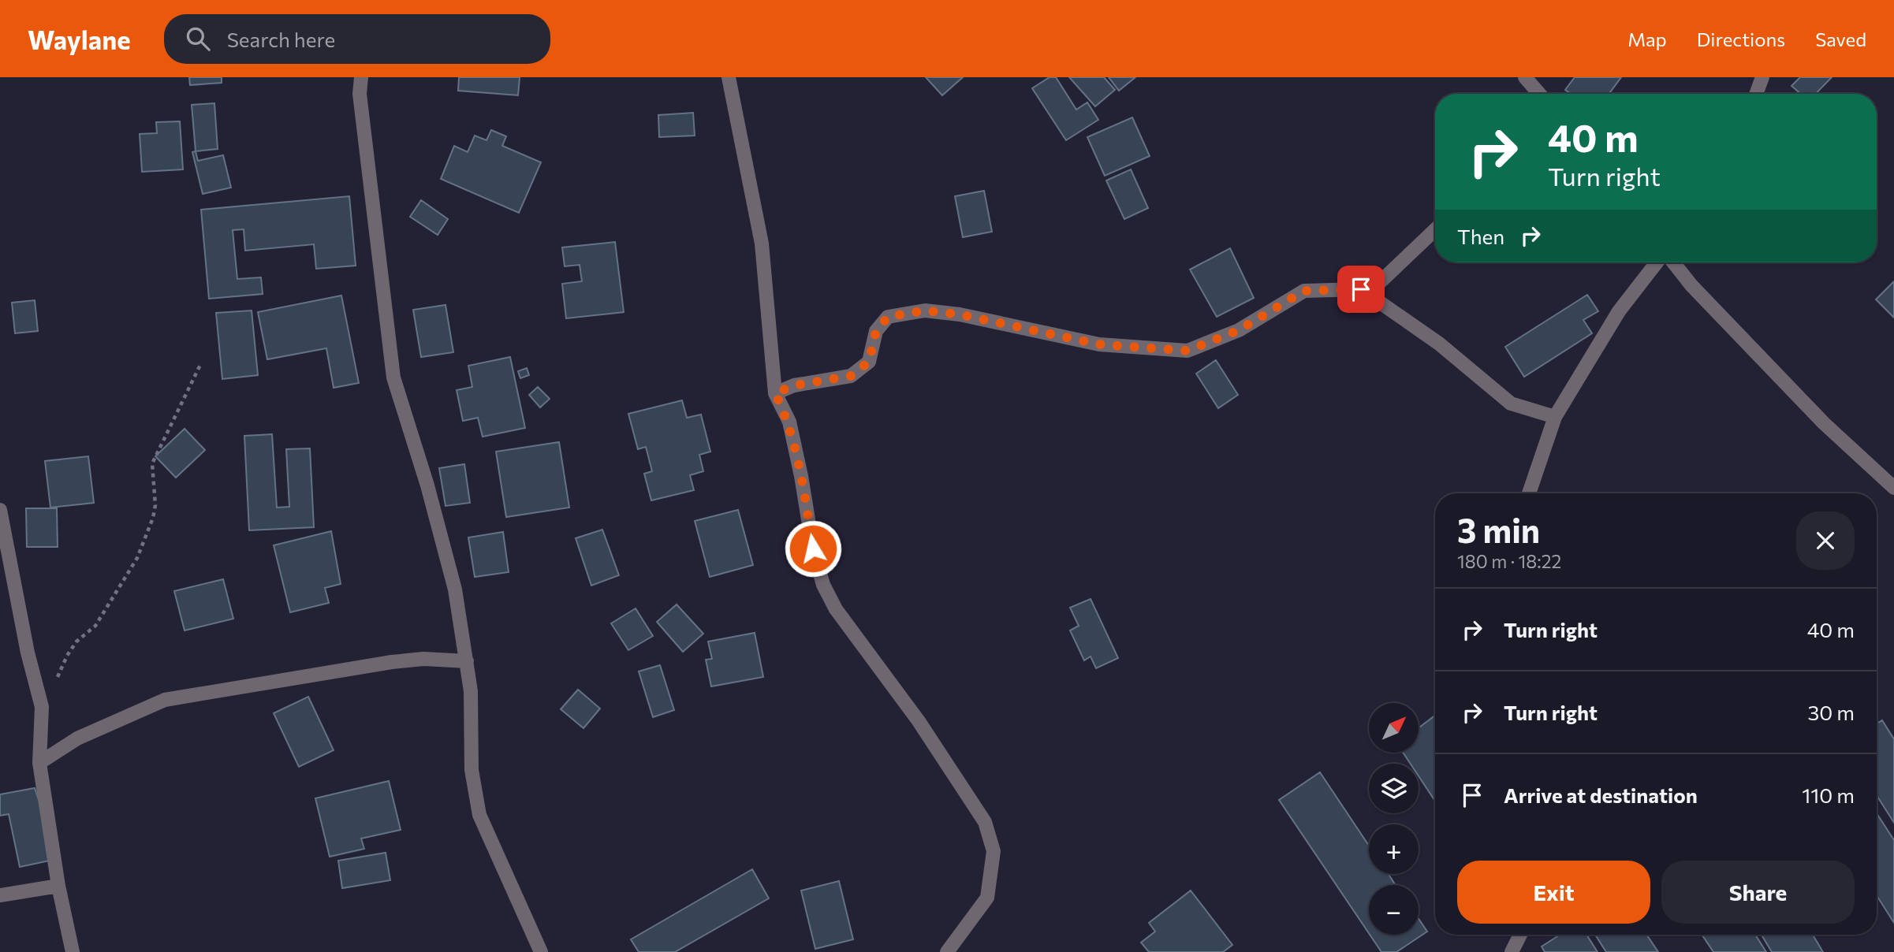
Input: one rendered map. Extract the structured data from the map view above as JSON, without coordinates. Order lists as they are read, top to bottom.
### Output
{
  "north": "top right",
  "page": {
    "header": "Waylane",
    "search": "Search here",
    "nav": ["Map", "Directions", "Saved"],
    "turn": ["40 m", "Turn right"],
    "then": "Then",
    "heading": ["3 min", "180 m · 18:22"],
    "list": [
      {
        "name": "Turn right",
        "value": "40 m"
      },
      {
        "name": "Turn right",
        "value": "30 m"
      },
      {
        "name": "Arrive at destination",
        "value": "110 m"
      }
    ],
    "map_buttons": ["+", "−"],
    "buttons": ["Exit", "Share"]
  }
}
